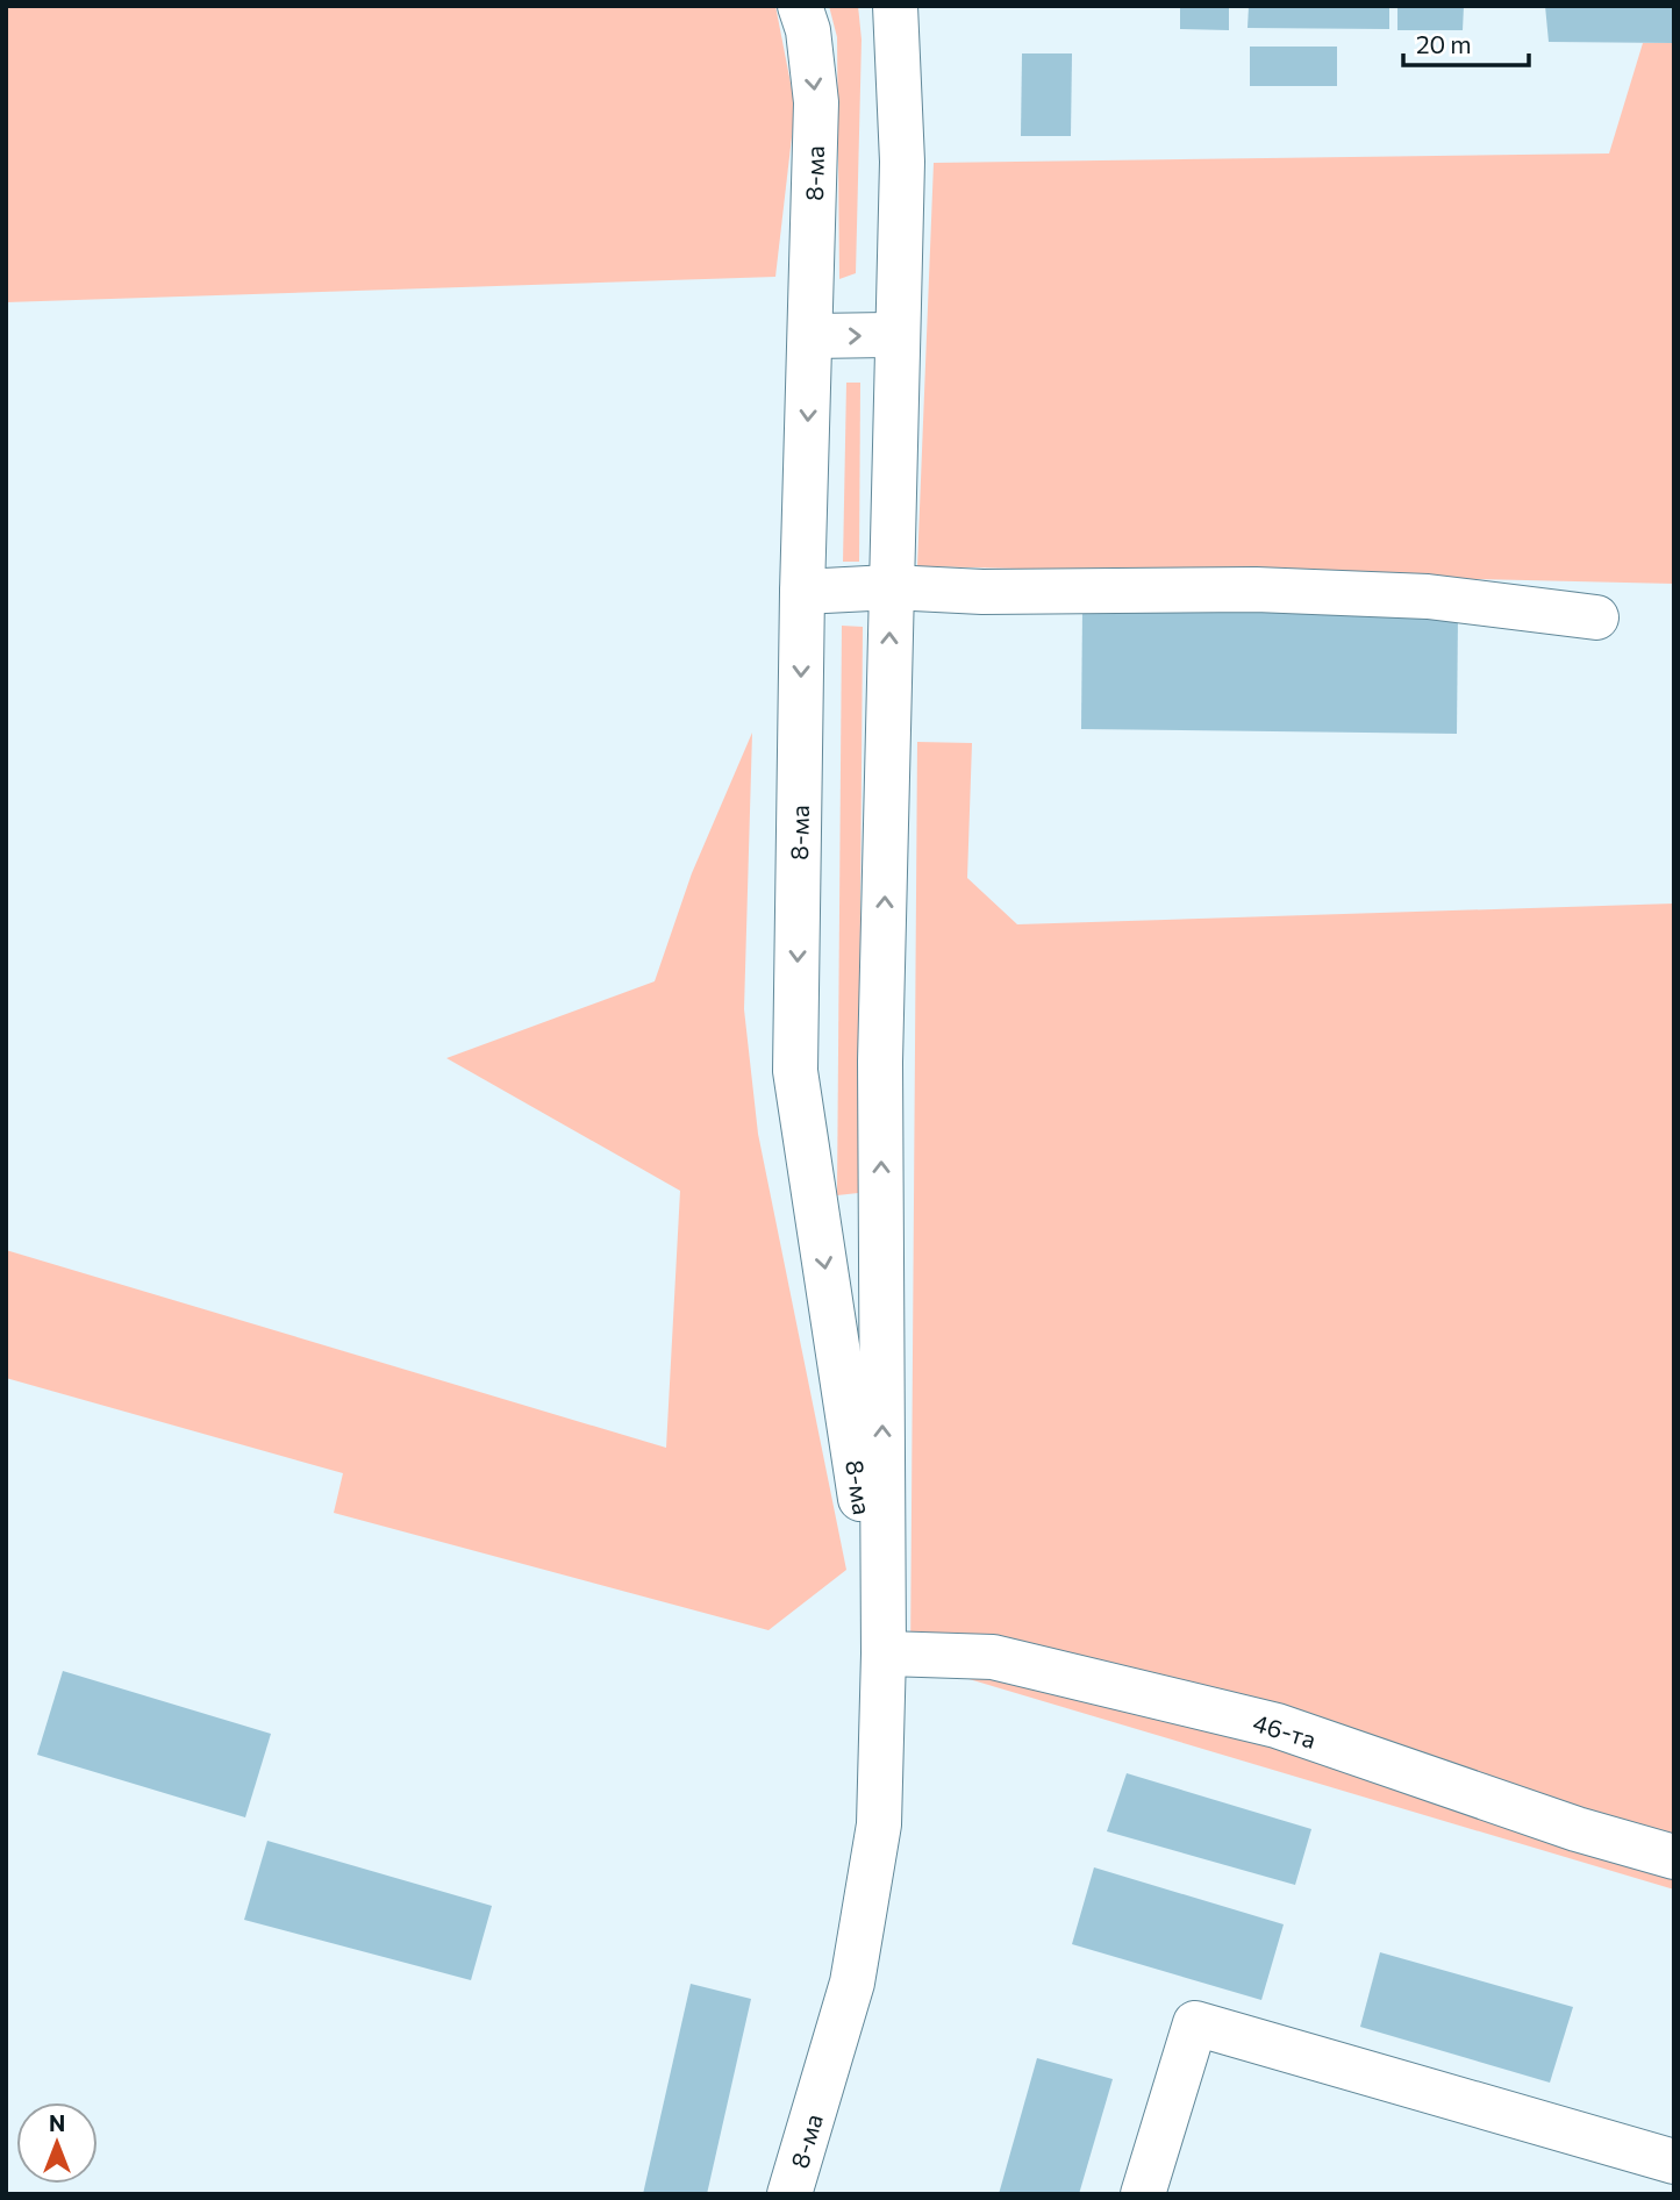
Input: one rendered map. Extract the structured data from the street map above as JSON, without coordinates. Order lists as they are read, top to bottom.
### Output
{
  "streets": {
    "street": ["8-ма", "46-та"]
  },
  "crossings": [
    ["8-ма", "46-та"]
  ],
  "scale_bar": "20 m",
  "north": "top"
}
